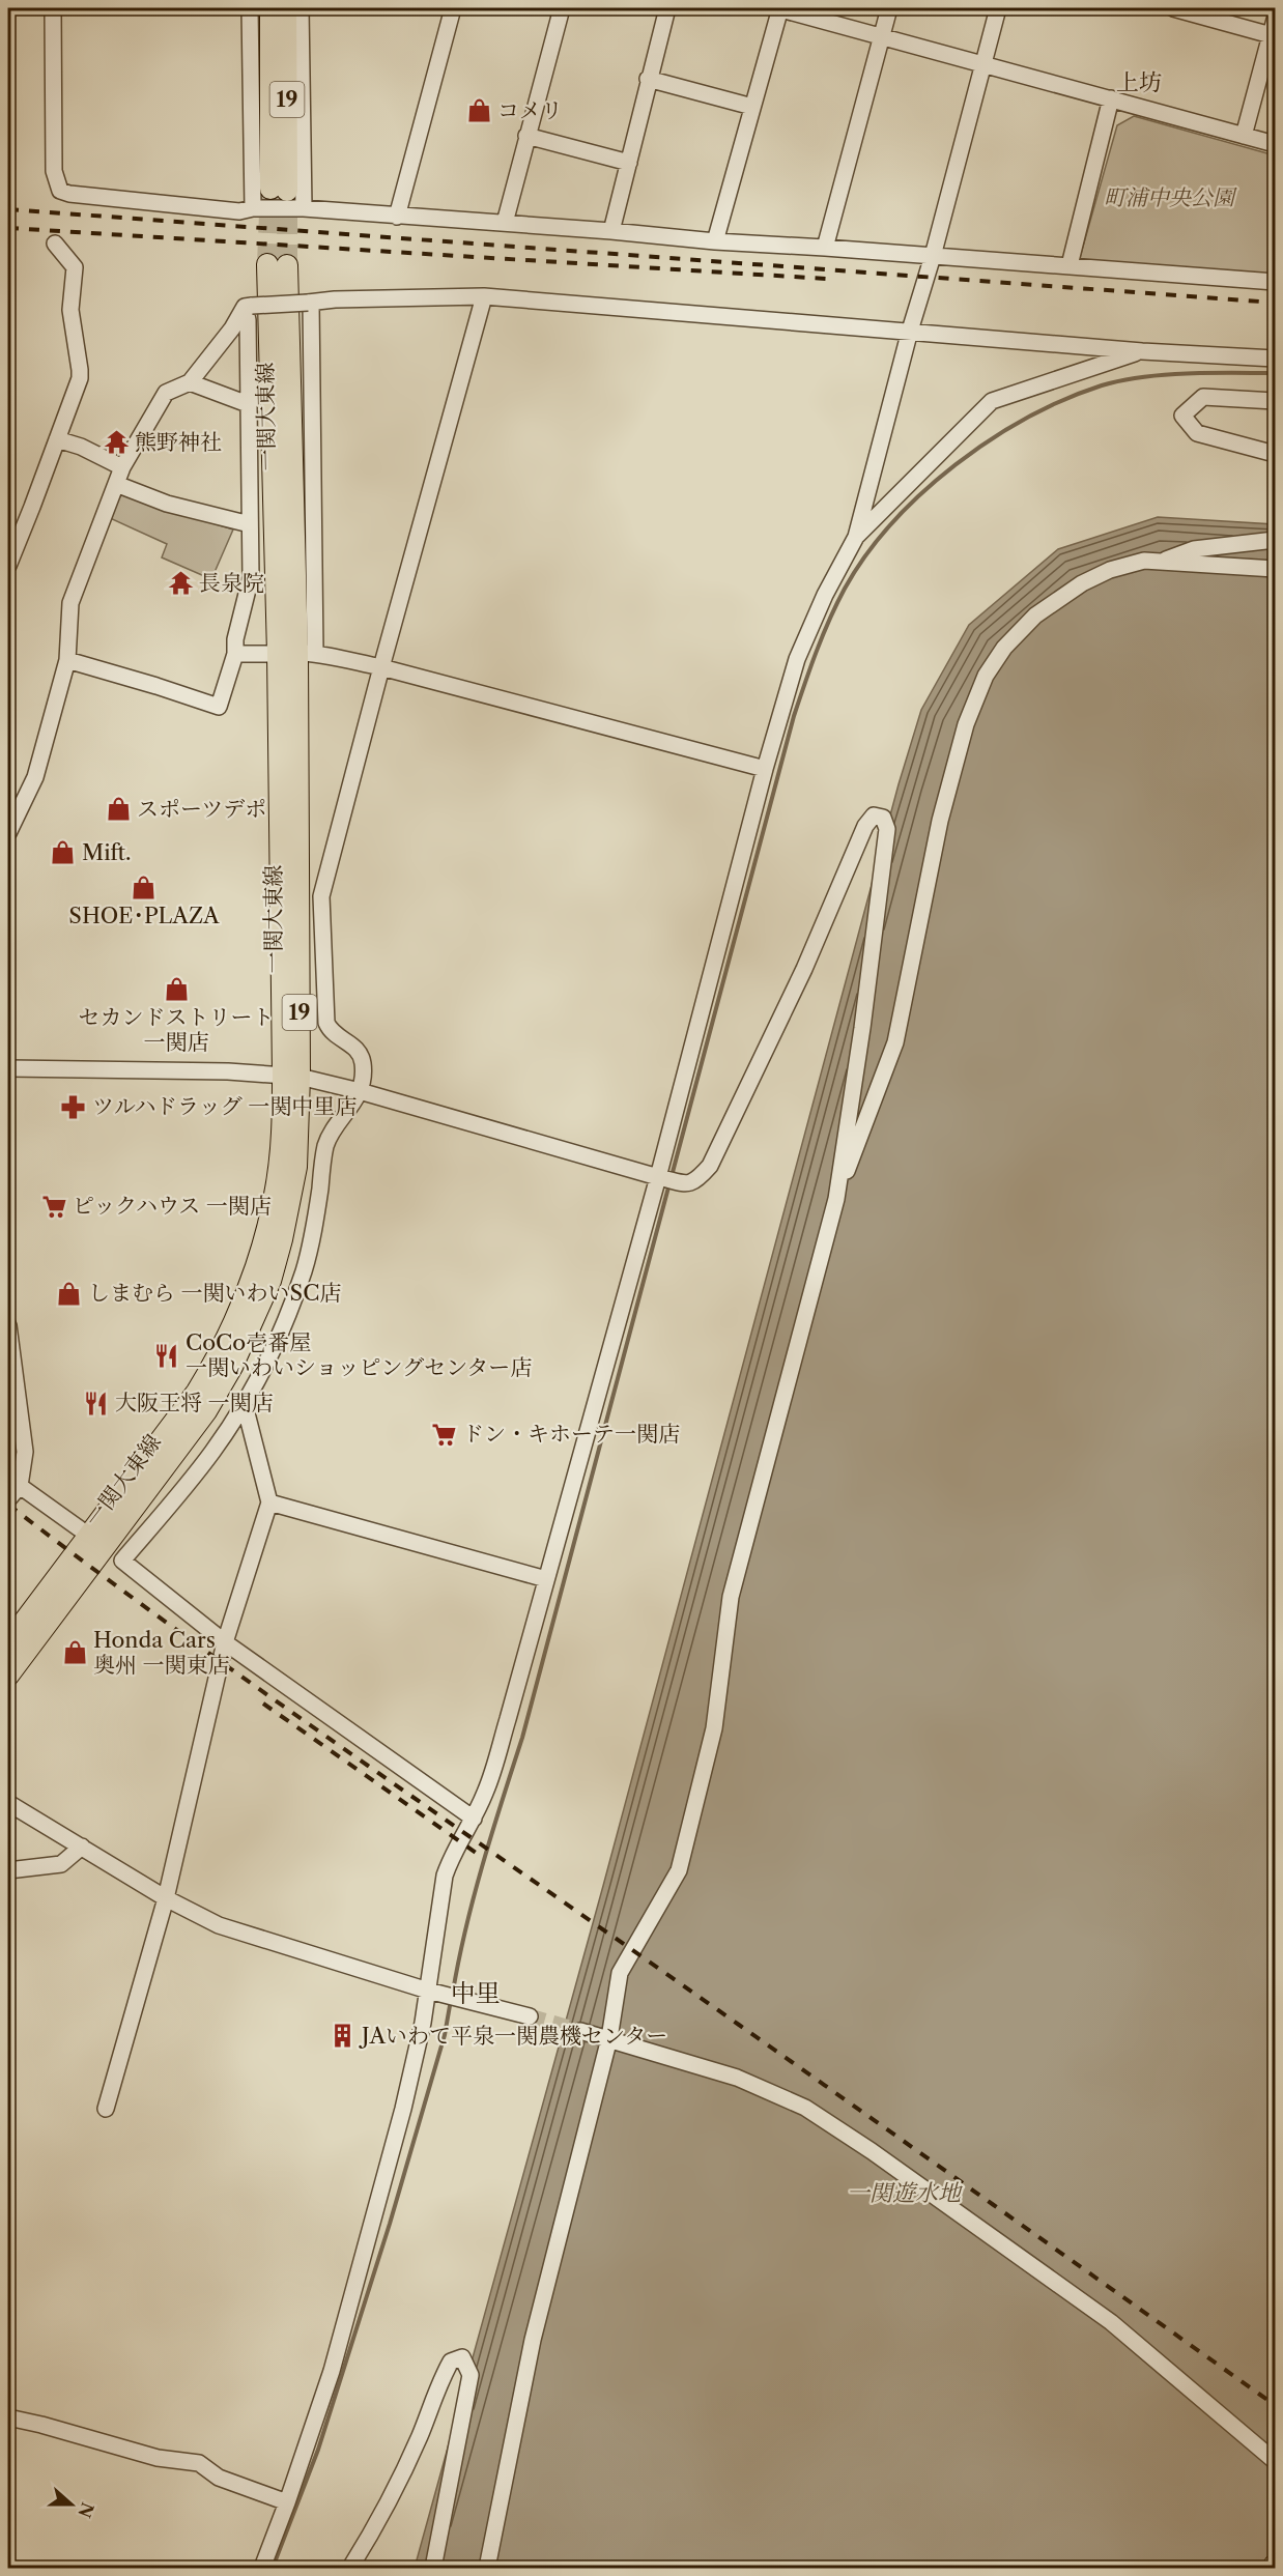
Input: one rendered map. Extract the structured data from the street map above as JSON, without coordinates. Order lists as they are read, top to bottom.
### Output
{
  "streets": {
    "main road": ["19", "一関大東線"]
  },
  "districts": ["上坊", "中里"],
  "water": ["一関遊水地"],
  "parks": ["町浦中央公園"],
  "places": {
    "shop": [
      "コメリ",
      "スポーツデポ",
      "Mift.",
      "SHOE･PLAZA",
      "セカンドストリート 一関店",
      "しまむら 一関いわいSC店",
      "Honda Cars 奥州 一関東店"
    ],
    "temple": ["熊野神社", "長泉院"],
    "pharmacy": ["ツルハドラッグ 一関中里店"],
    "supermarket": ["ピックハウス 一関店", "ドン・キホーテ一関店"],
    "restaurant": ["CoCo壱番屋 一関いわいショッピングセンター店", "大阪王将 一関店"],
    "building": ["JAいわて平泉一関農機センター"]
  },
  "north": "right"
}
